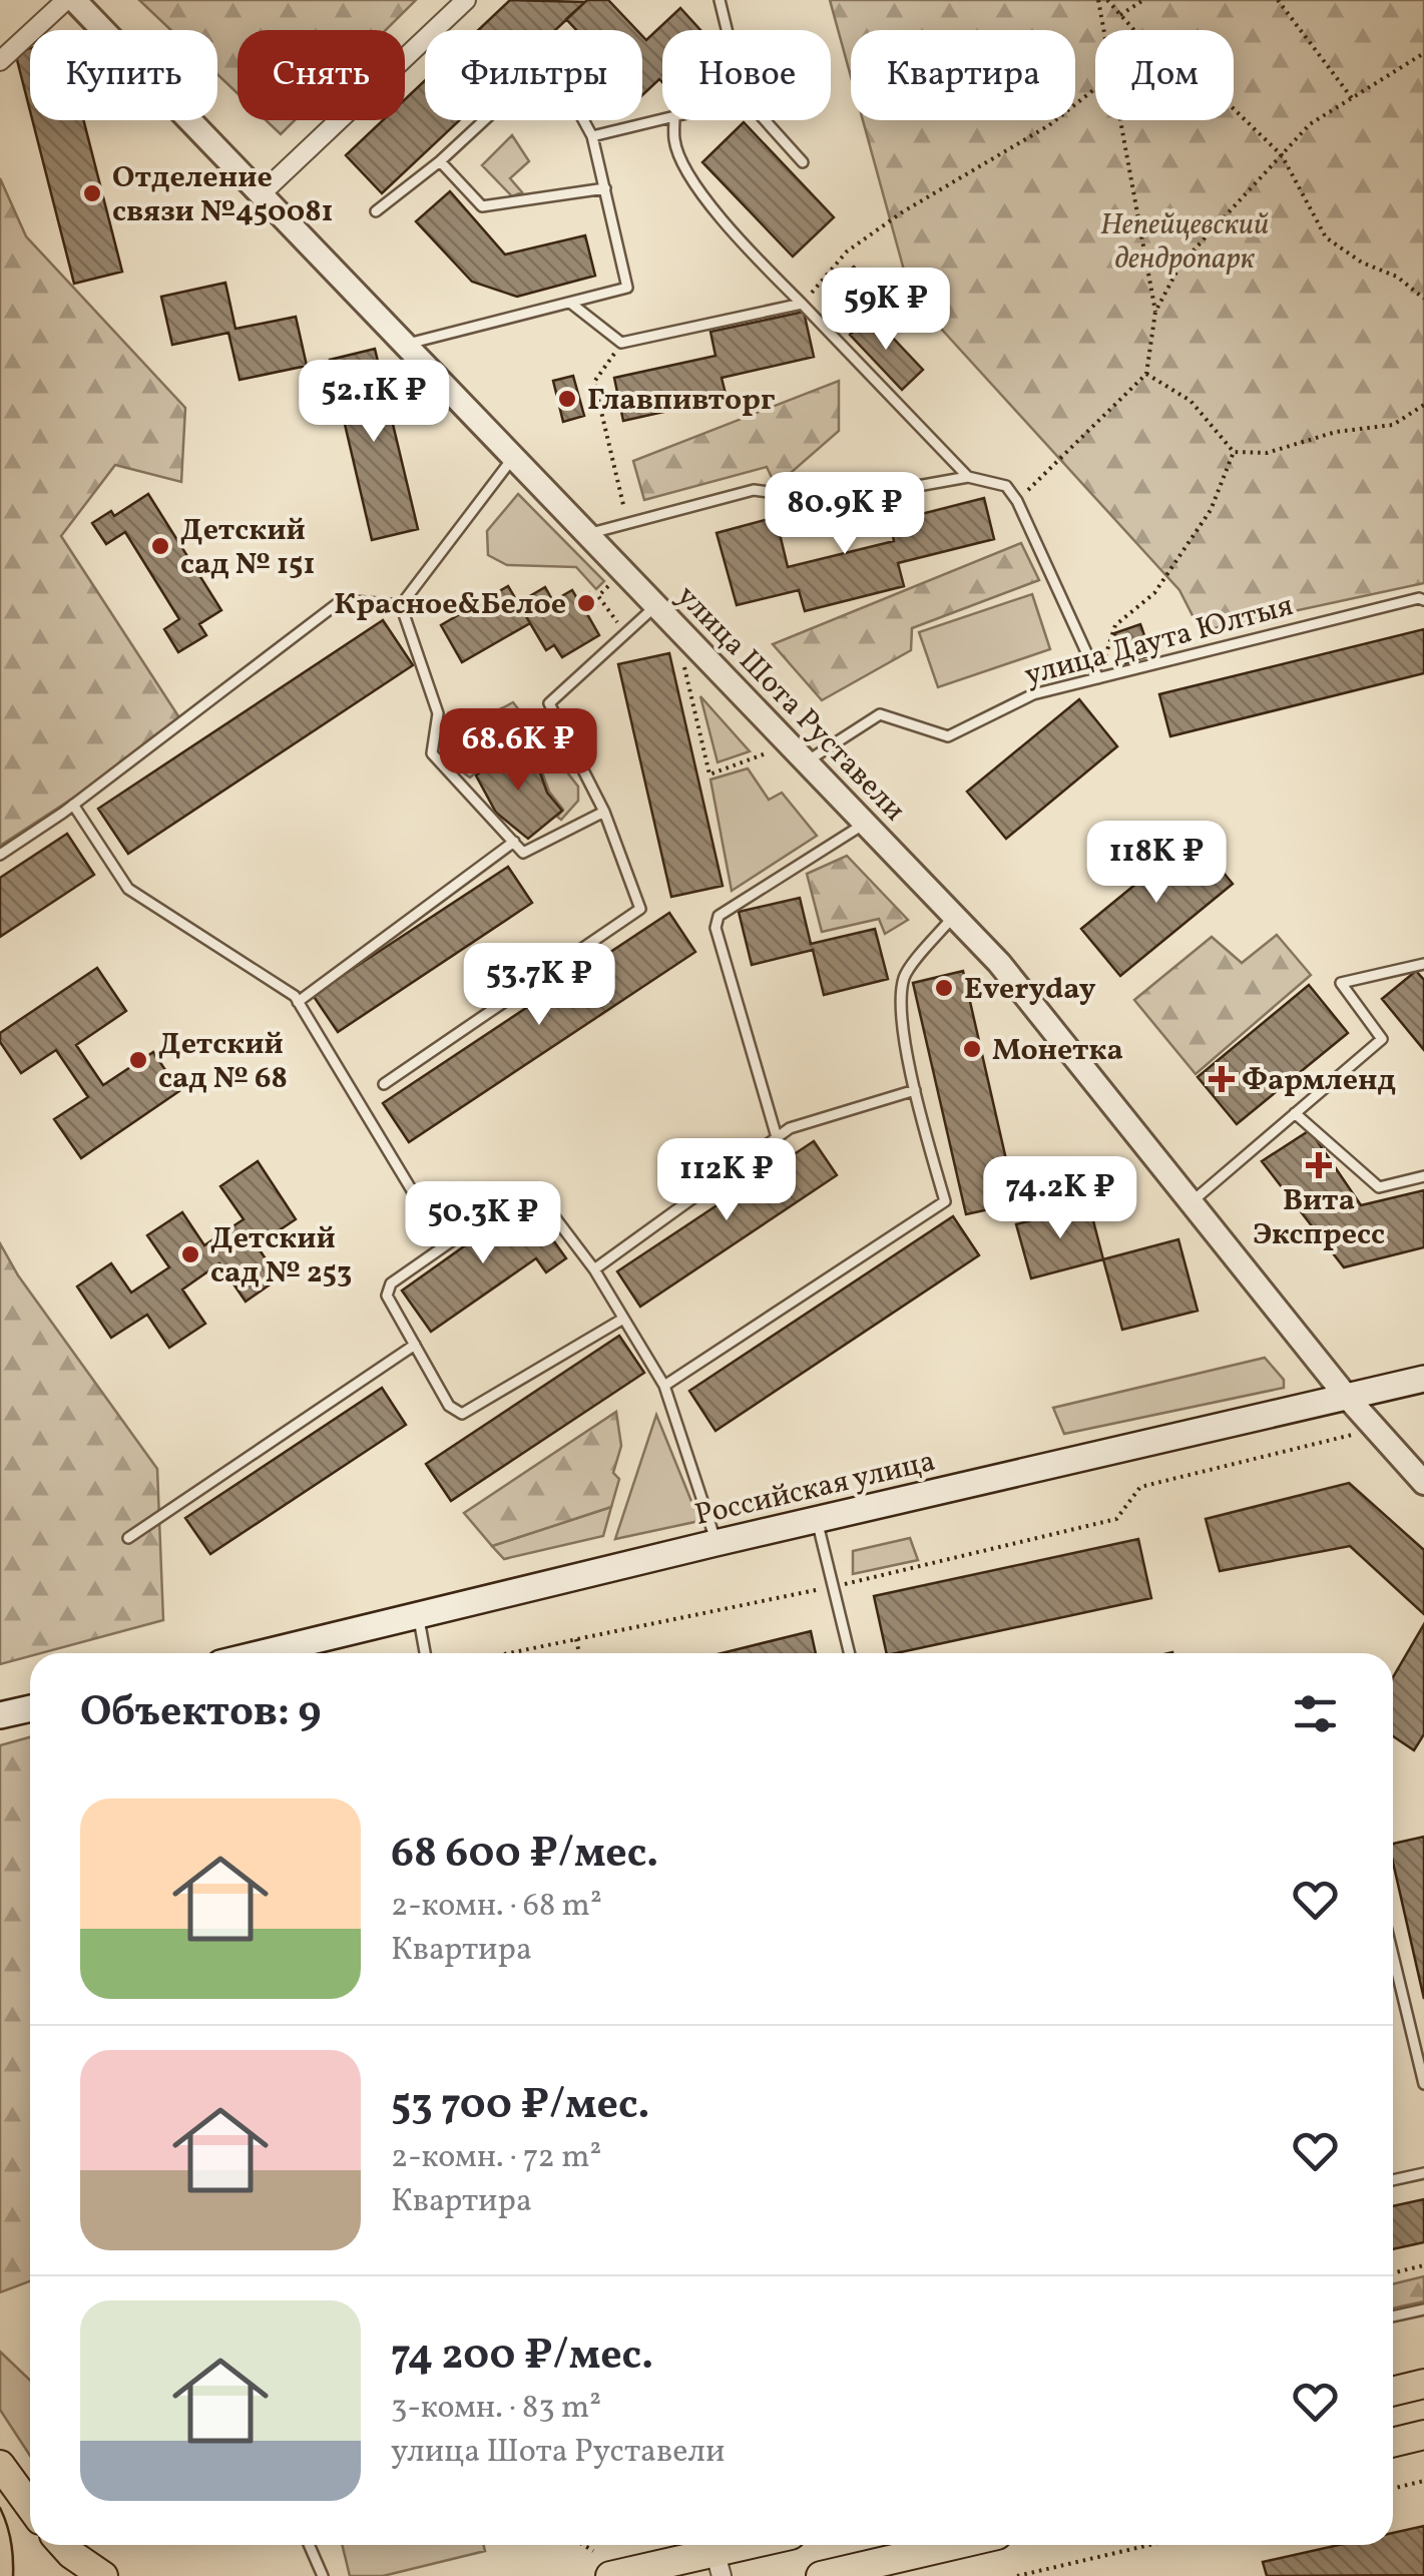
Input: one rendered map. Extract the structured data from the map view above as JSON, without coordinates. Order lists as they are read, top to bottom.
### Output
{
  "streets": {
    "main road": ["Российская улица"],
    "street": ["улица Шота Руставели"],
    "lane": ["улица Даута Юлтыя"]
  },
  "crossings": [
    ["улица Даута Юлтыя", "улица Шота Руставели"],
    ["улица Шота Руставели", "Российская улица"]
  ],
  "parks": ["Непейцевский дендропарк"],
  "places": {
    "other": [
      "Отделение связи №450081",
      "Главпивторг",
      "Детский сад № 151",
      "Красное&Белое",
      "Everyday",
      "Монетка",
      "Детский сад № 68",
      "Детский сад № 253"
    ],
    "health": ["Фармленд", "Вита Экспресс"]
  },
  "page": {
    "chip": [
      "Купить",
      "Снять",
      "Фильтры",
      "Новое",
      "Квартира",
      "Дом"
    ],
    "price": [
      "59K ₽",
      "52.1K ₽",
      "80.9K ₽",
      "68.6K ₽",
      "118K ₽",
      "53.7K ₽",
      "112K ₽",
      "74.2K ₽",
      "50.3K ₽"
    ],
    "heading": "Объектов: 9",
    "list": [
      {
        "name": "68 600 ₽/мес.",
        "note": "2-комн. · 68 m² · Квартира"
      },
      {
        "name": "53 700 ₽/мес.",
        "note": "2-комн. · 72 m² · Квартира"
      },
      {
        "name": "74 200 ₽/мес.",
        "note": "3-комн. · 83 m² · улица Шота Руставели"
      }
    ]
  }
}
